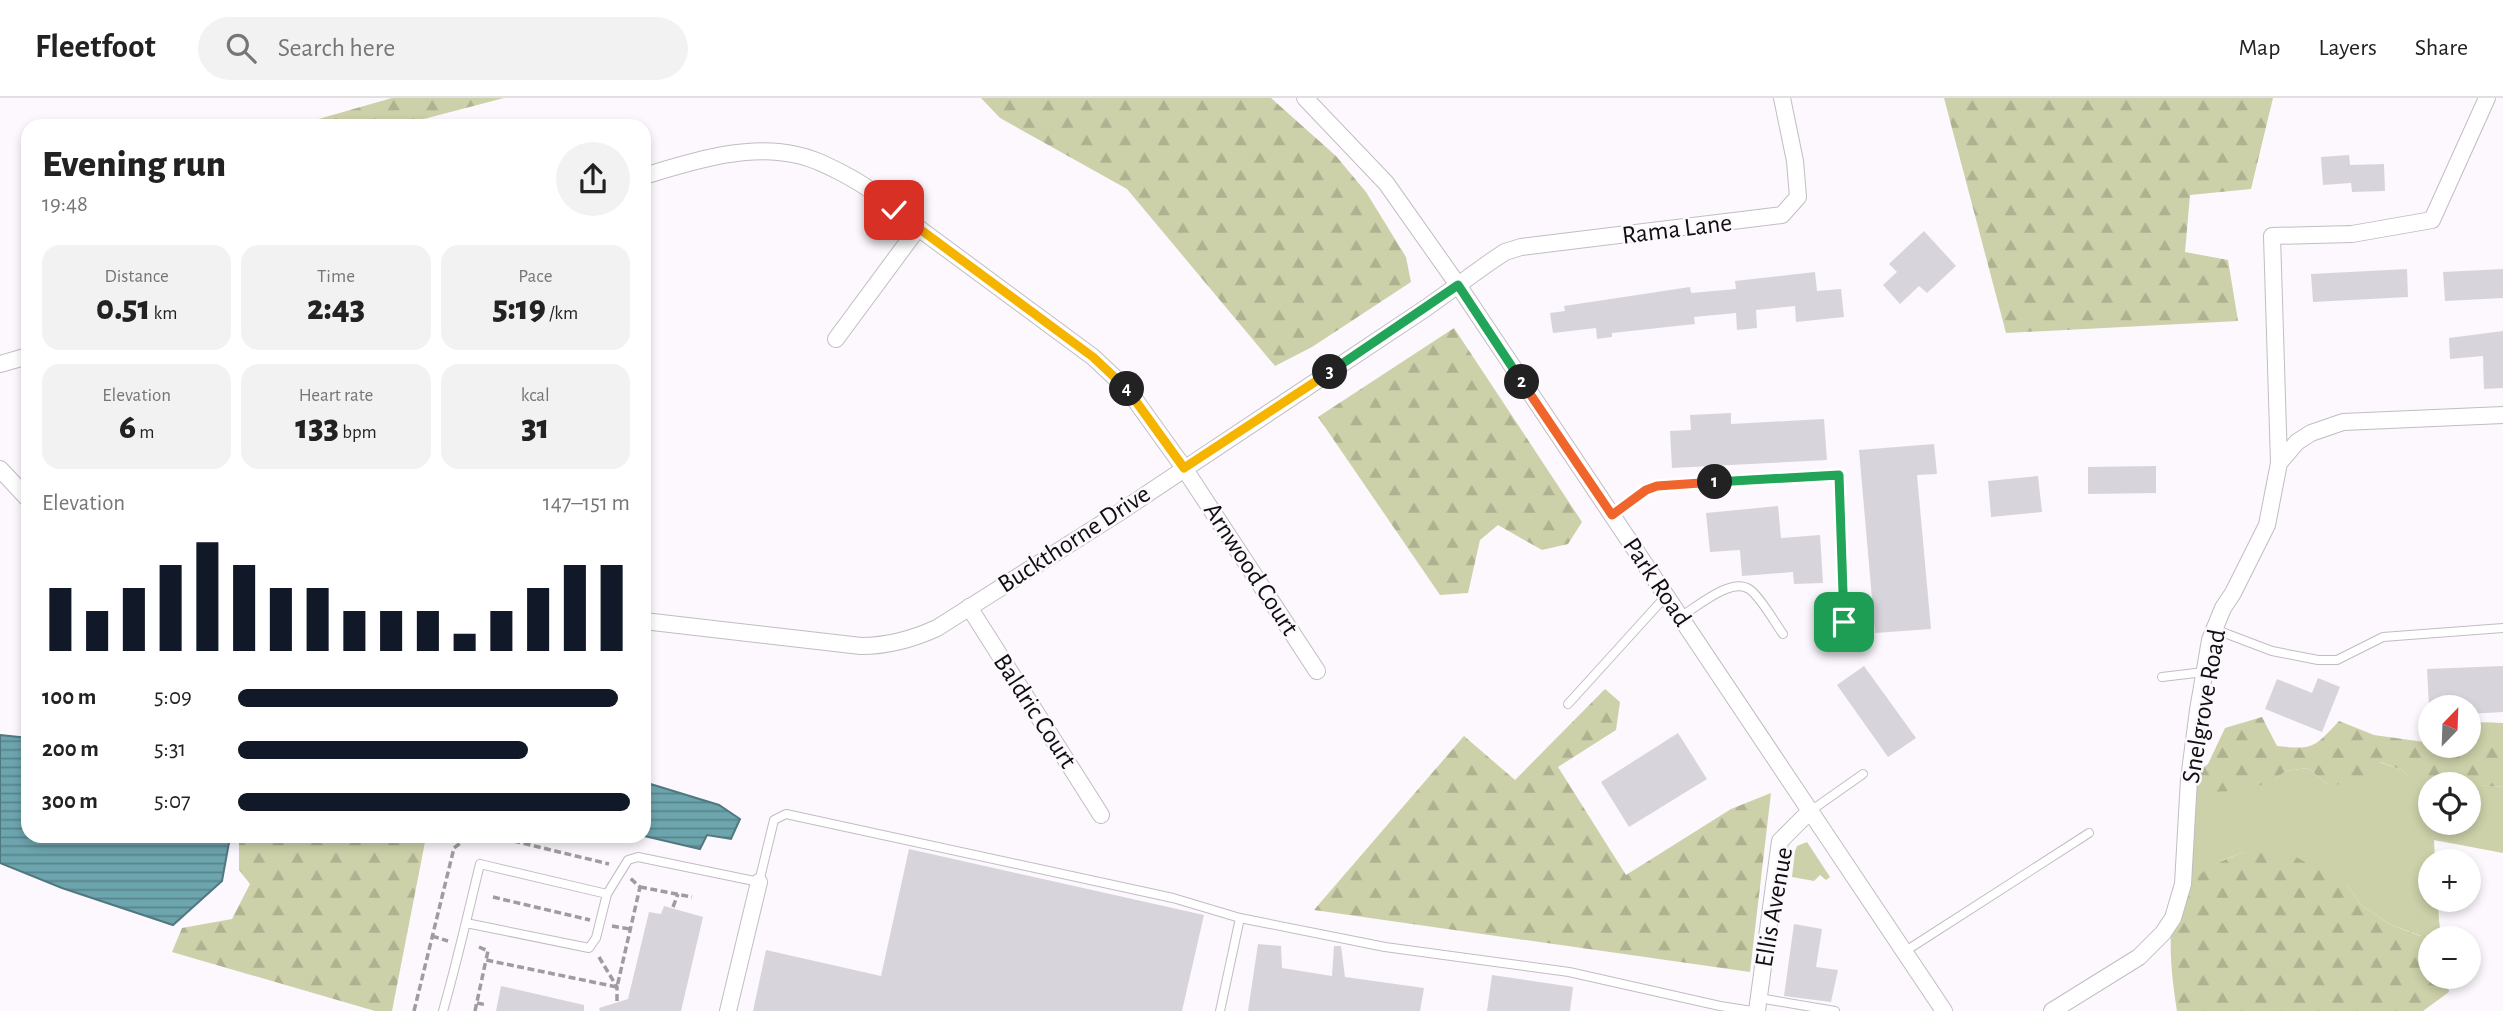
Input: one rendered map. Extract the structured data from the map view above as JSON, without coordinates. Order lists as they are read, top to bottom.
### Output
{
  "streets": {
    "street": [
      "Rama Lane",
      "Buckthorne Drive",
      "Arnwood Court",
      "Park Road",
      "Snelgrove Road",
      "Baldric Court",
      "Ellis Avenue"
    ]
  },
  "crossings": [
    ["Rama Lane", "Buckthorne Drive"],
    ["Rama Lane", "Park Road"],
    ["Buckthorne Drive", "Arnwood Court"],
    ["Buckthorne Drive", "Park Road"],
    ["Buckthorne Drive", "Baldric Court"],
    ["Park Road", "Ellis Avenue"]
  ],
  "north": "top right",
  "page": {
    "header": "Fleetfoot",
    "search": "Search here",
    "nav": ["Map", "Layers", "Share"],
    "heading": ["Evening run", "19:48"],
    "stats": [
      ["Distance", "0.51 km"],
      ["Time", "2:43"],
      ["Pace", "5:19 /km"],
      ["Elevation", "6 m"],
      ["Heart rate", "133 bpm"],
      ["kcal", "31"]
    ],
    "pins": [
      "3",
      "2",
      "4",
      "1"
    ],
    "chart": ["Elevation", "147–151 m"],
    "list": [
      {
        "name": "100 m",
        "note": "5:09"
      },
      {
        "name": "200 m",
        "note": "5:31"
      },
      {
        "name": "300 m",
        "note": "5:07"
      }
    ],
    "map_buttons": ["+", "−"]
  }
}
